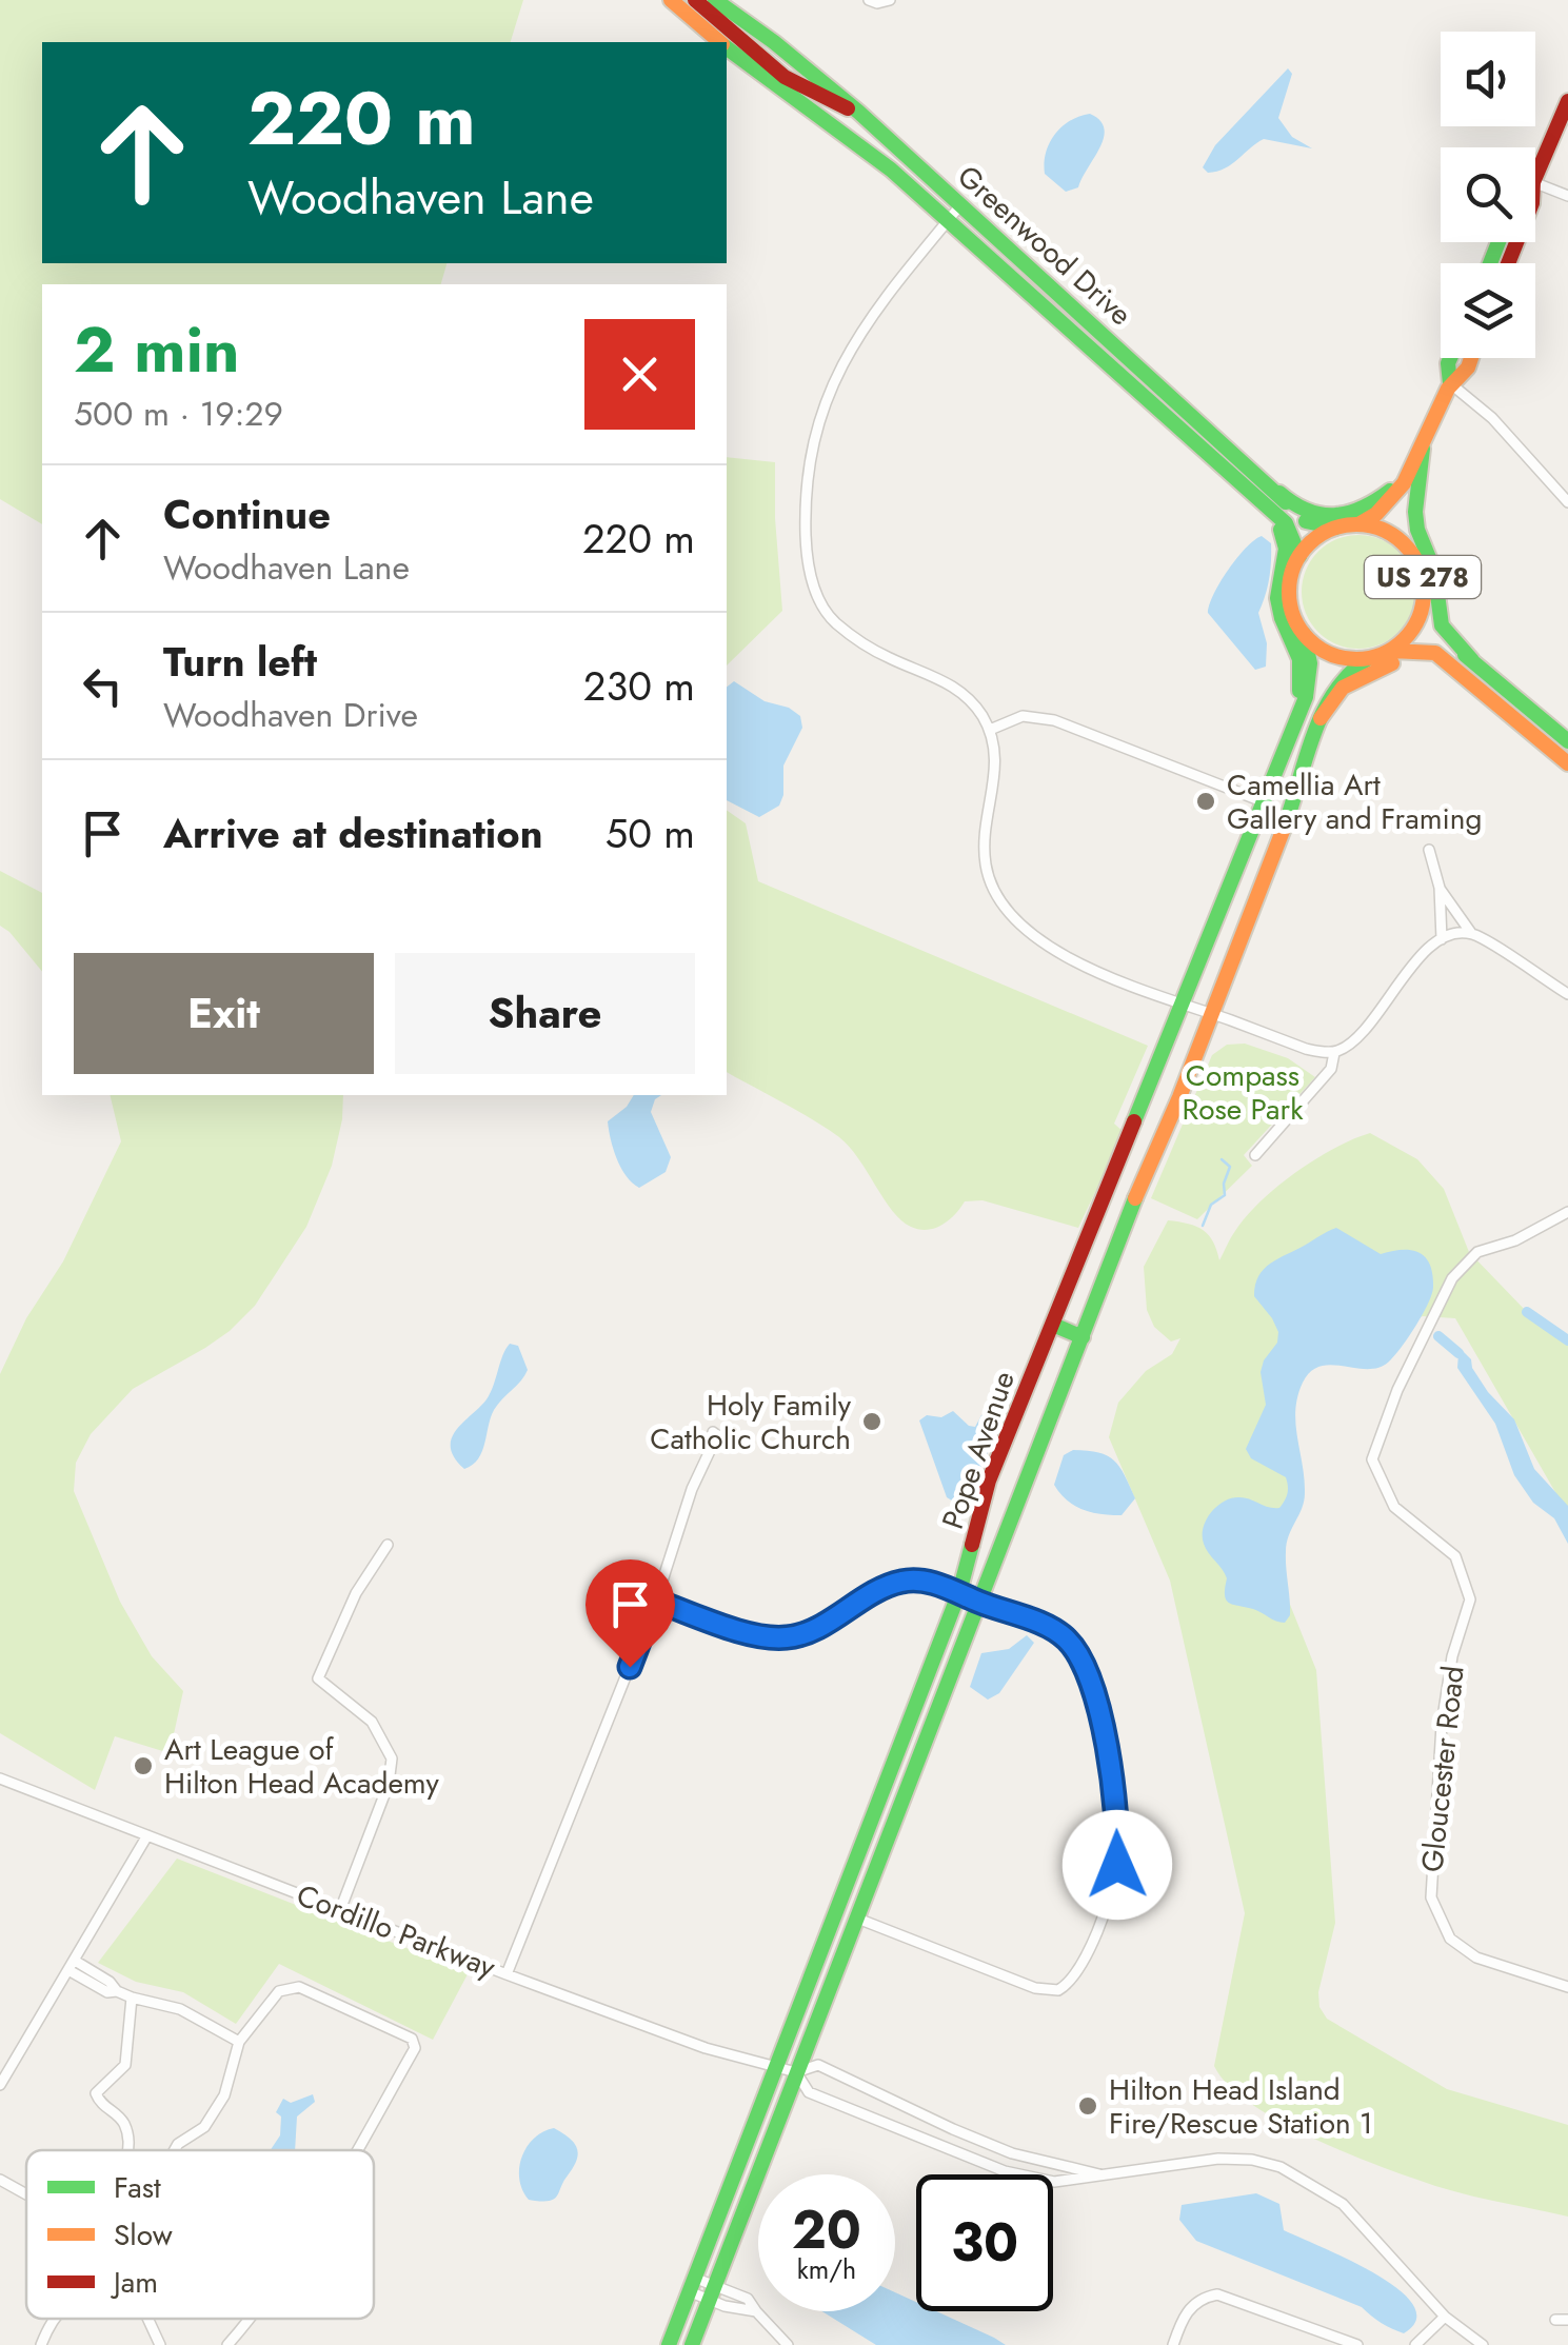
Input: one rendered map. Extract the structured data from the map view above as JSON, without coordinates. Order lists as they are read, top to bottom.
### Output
{
  "streets": {
    "main road": ["Greenwood Drive", "US 278", "Pope Avenue"],
    "street": ["Gloucester Road", "Cordillo Parkway"]
  },
  "crossings": [
    ["Greenwood Drive", "US 278"],
    ["Greenwood Drive", "Pope Avenue"],
    ["US 278", "Pope Avenue"],
    ["Pope Avenue", "Cordillo Parkway"]
  ],
  "parks": ["Compass Rose Park"],
  "places": [
    "Camellia Art Gallery and Framing",
    "Holy Family Catholic Church",
    "Art League of Hilton Head Academy",
    "Hilton Head Island Fire/Rescue Station 1"
  ],
  "legend": ["Fast", "Slow", "Jam"],
  "page": {
    "turn": ["220 m", "Woodhaven Lane"],
    "heading": ["2 min", "500 m · 19:29"],
    "list": [
      {
        "name": "Continue",
        "note": "Woodhaven Lane",
        "value": "220 m"
      },
      {
        "name": "Turn left",
        "note": "Woodhaven Drive",
        "value": "230 m"
      },
      {
        "name": "Arrive at destination",
        "value": "50 m"
      }
    ],
    "buttons": ["Exit", "Share"],
    "speed": "20 km/h",
    "limit": "30"
  }
}
